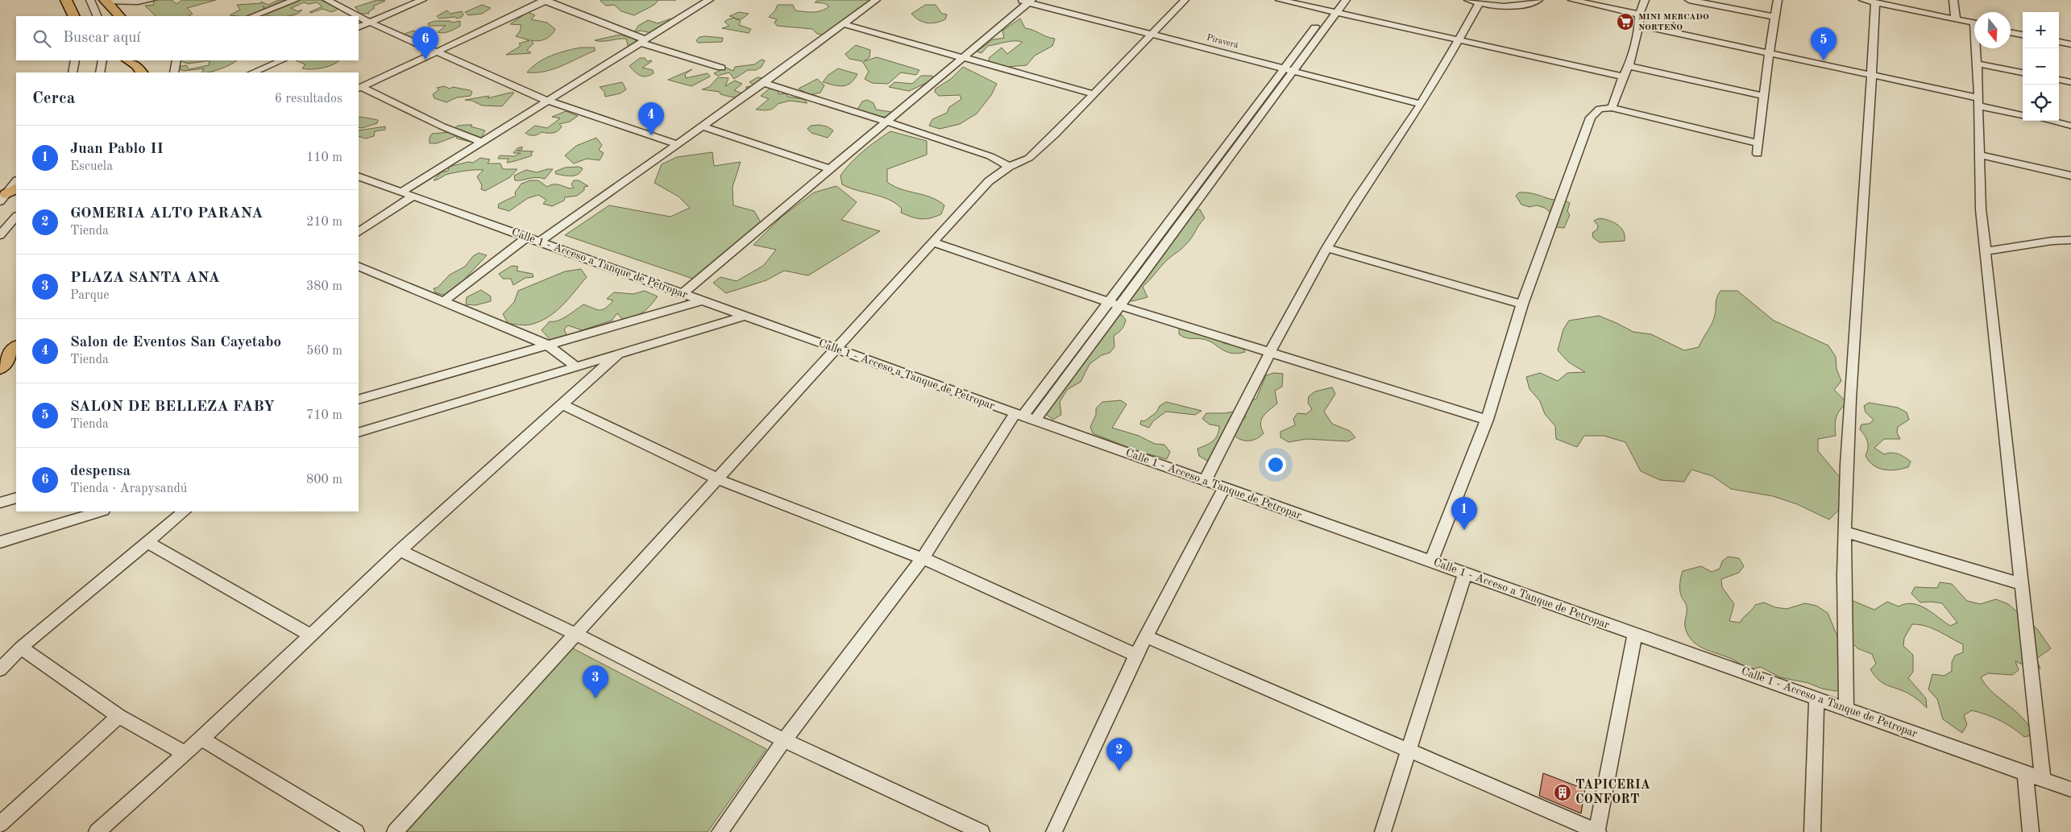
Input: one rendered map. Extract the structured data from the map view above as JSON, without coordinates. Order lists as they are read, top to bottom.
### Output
{
  "streets": {
    "street": ["Piraverá", "Calle 1 - Acceso a Tanque de Petropar"]
  },
  "places": {
    "supermarket": ["MINI MERCADO NORTEÑO"],
    "building": ["TAPICERIA CONFORT"]
  },
  "north": "bottom",
  "page": {
    "map_buttons": ["+", "−"],
    "search": "Buscar aquí",
    "pins": [
      "6",
      "5",
      "4",
      "1",
      "3",
      "2"
    ],
    "heading": ["Cerca", "6 resultados"],
    "list": [
      {
        "mark": "1",
        "name": "Juan Pablo II",
        "note": "Escuela",
        "value": "110 m"
      },
      {
        "mark": "2",
        "name": "GOMERIA ALTO PARANA",
        "note": "Tienda",
        "value": "210 m"
      },
      {
        "mark": "3",
        "name": "PLAZA SANTA ANA",
        "note": "Parque",
        "value": "380 m"
      },
      {
        "mark": "4",
        "name": "Salon de Eventos San Cayetabo",
        "note": "Tienda",
        "value": "560 m"
      },
      {
        "mark": "5",
        "name": "SALON DE BELLEZA FABY",
        "note": "Tienda",
        "value": "710 m"
      },
      {
        "mark": "6",
        "name": "despensa",
        "note": "Tienda · Arapysandú",
        "value": "800 m"
      }
    ]
  }
}
